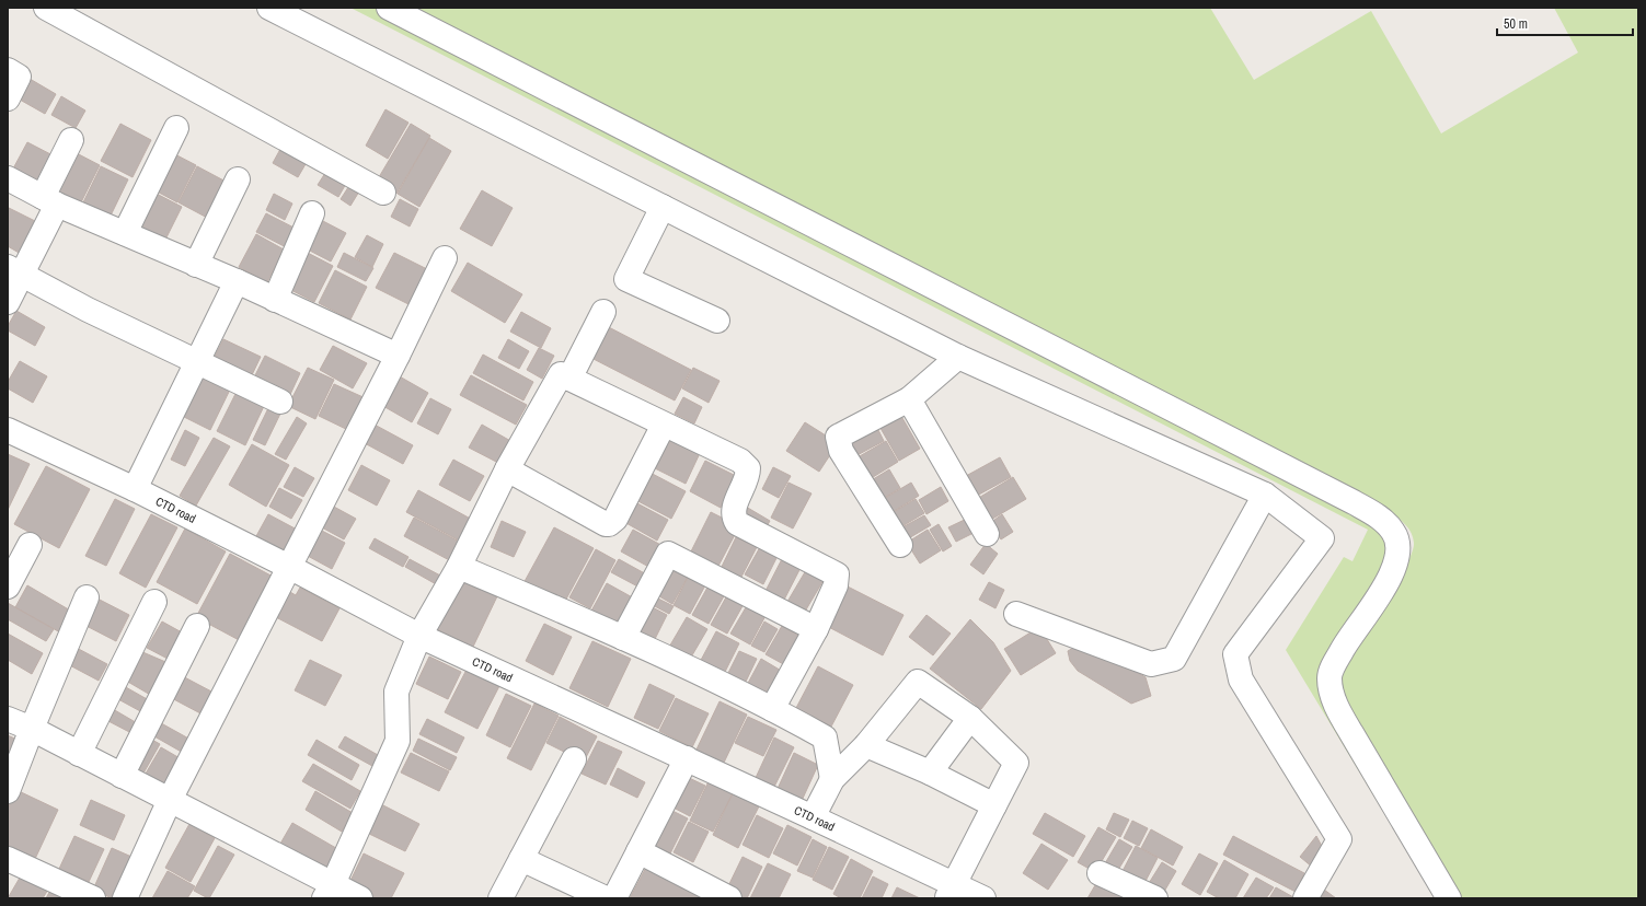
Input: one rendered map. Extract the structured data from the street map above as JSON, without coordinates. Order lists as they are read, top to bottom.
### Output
{
  "streets": {
    "street": ["CTD road"]
  },
  "scale_bar": "50 m"
}
